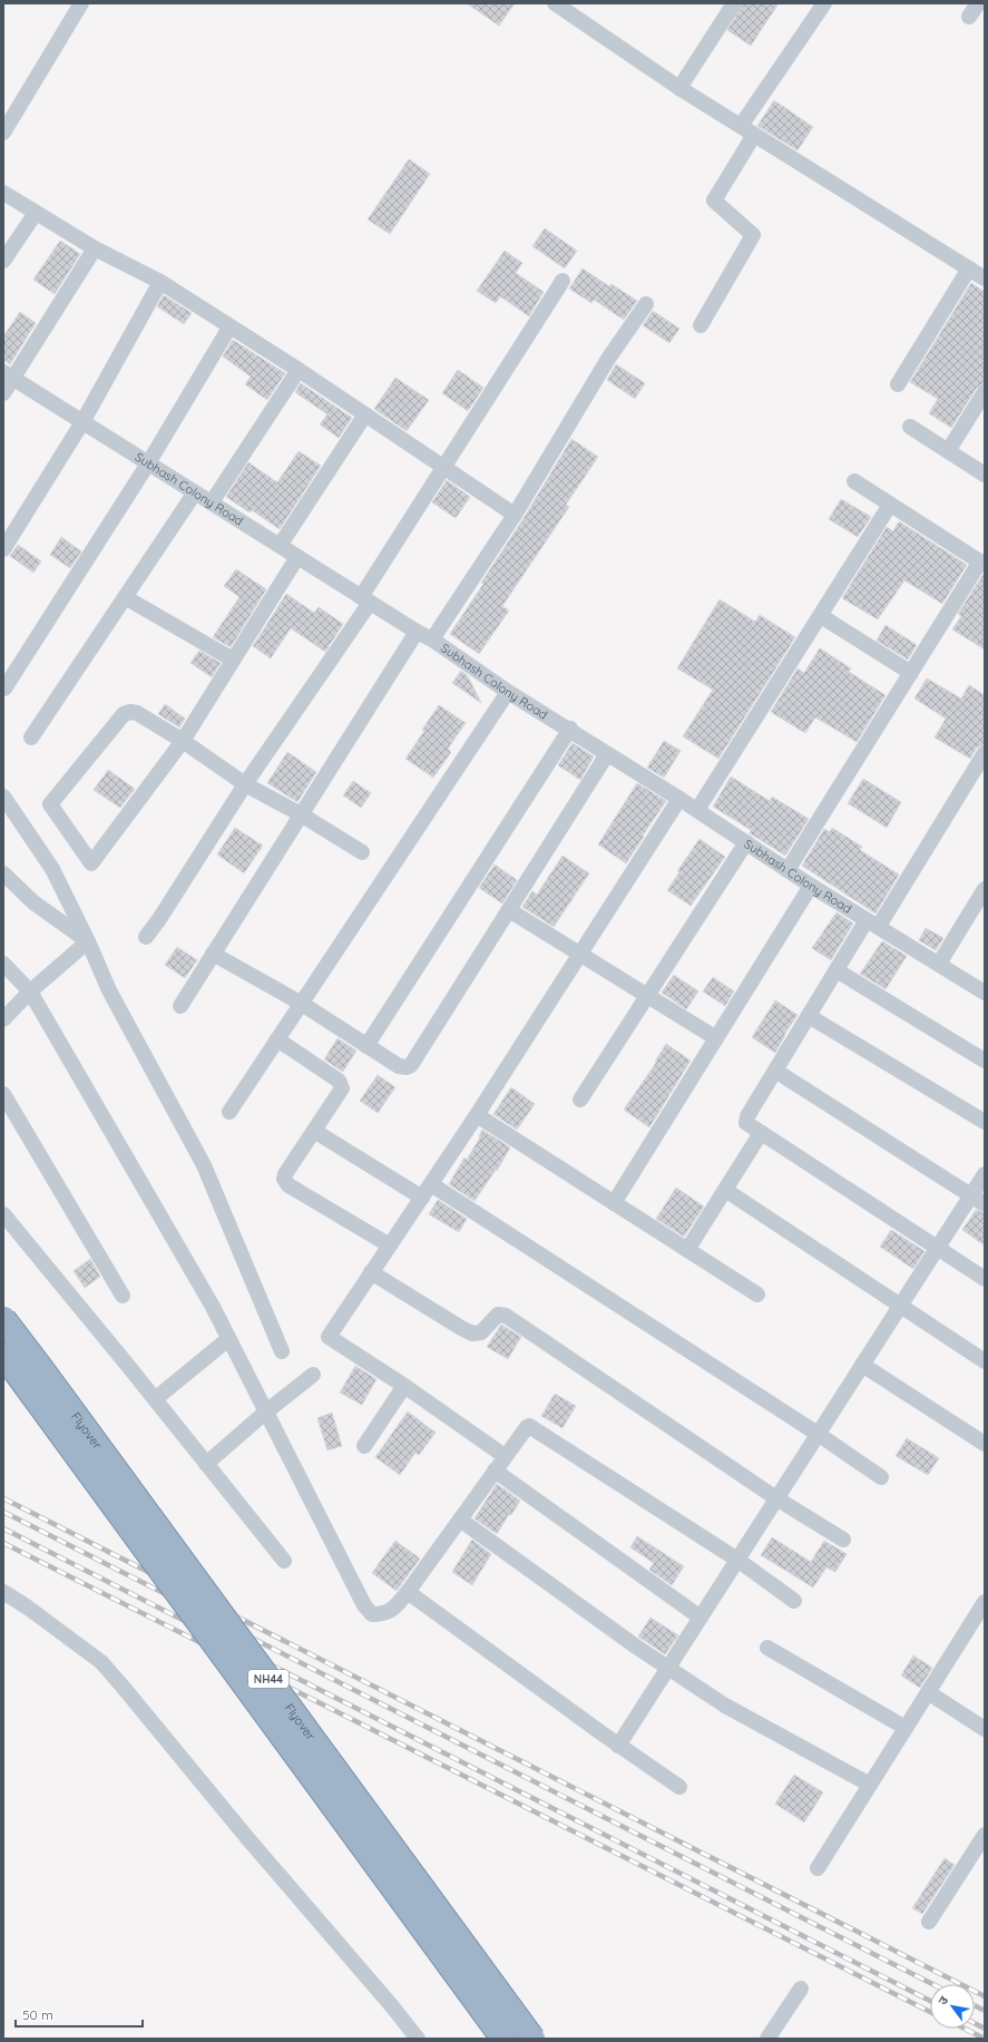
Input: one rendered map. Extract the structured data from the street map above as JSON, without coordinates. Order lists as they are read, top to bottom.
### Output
{
  "streets": {
    "highway": ["Flyover", "NH44"],
    "street": ["Subhash Colony Road"]
  },
  "scale_bar": "50 m",
  "north": "top left"
}
